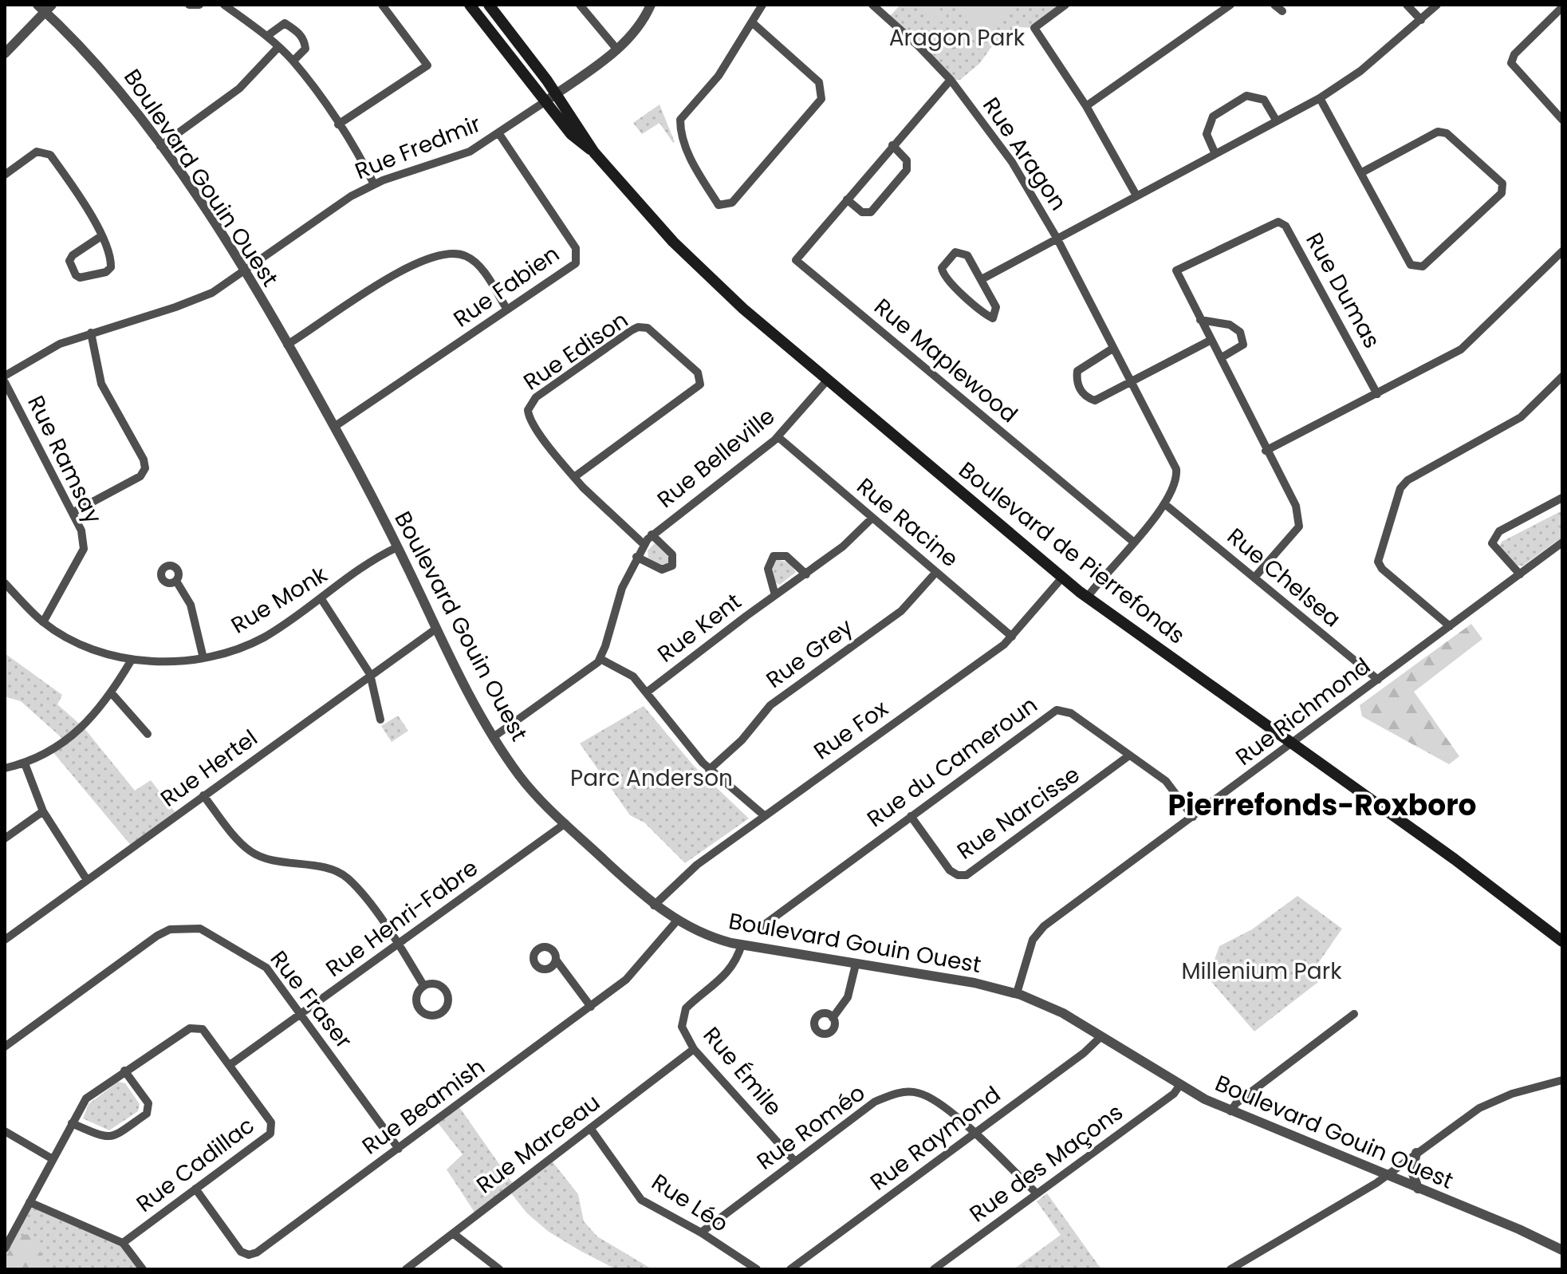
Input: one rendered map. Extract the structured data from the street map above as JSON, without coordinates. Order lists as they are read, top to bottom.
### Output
{
  "streets": {
    "main road": ["Boulevard de Pierrefonds"],
    "street": [
      "Rue Fredmir",
      "Rue Aragon",
      "Boulevard Gouin Ouest",
      "Rue Fabien",
      "Rue Dumas",
      "Rue Edison",
      "Rue Maplewood",
      "Rue Belleville",
      "Rue Ramsay",
      "Rue Racine",
      "Rue Chelsea",
      "Rue Monk",
      "Rue Kent",
      "Rue Grey",
      "Rue Richmond",
      "Rue Fox",
      "Rue du Cameroun",
      "Rue Hertel",
      "Rue Narcisse",
      "Rue Henri-Fabre",
      "Rue Fraser",
      "Rue Émile",
      "Rue Beamish",
      "Rue Roméo",
      "Rue Raymond",
      "Rue Marceau",
      "Rue des Maçons",
      "Rue Cadillac",
      "Rue Léo"
    ]
  },
  "crossings": [
    ["Rue Fredmir", "Boulevard Gouin Ouest"],
    ["Rue Fredmir", "Rue Fabien"],
    ["Rue Fredmir", "Boulevard de Pierrefonds"],
    ["Rue Aragon", "Rue Maplewood"],
    ["Rue Aragon", "Boulevard de Pierrefonds"],
    ["Rue Aragon", "Rue Chelsea"],
    ["Boulevard Gouin Ouest", "Rue Fabien"],
    ["Boulevard Gouin Ouest", "Rue Monk"],
    ["Boulevard Gouin Ouest", "Rue Richmond"],
    ["Boulevard Gouin Ouest", "Rue Fox"],
    ["Boulevard Gouin Ouest", "Rue Hertel"],
    ["Boulevard Gouin Ouest", "Rue Henri-Fabre"],
    ["Boulevard Gouin Ouest", "Rue Émile"],
    ["Boulevard Gouin Ouest", "Rue Beamish"],
    ["Boulevard Gouin Ouest", "Rue Raymond"],
    ["Boulevard Gouin Ouest", "Rue des Maçons"],
    ["Rue Dumas", "Rue Chelsea"],
    ["Rue Edison", "Rue Belleville"],
    ["Rue Belleville", "Rue Racine"],
    ["Rue Belleville", "Boulevard de Pierrefonds"],
    ["Rue Ramsay", "Rue Monk"],
    ["Rue Racine", "Rue Kent"],
    ["Rue Racine", "Rue Grey"],
    ["Rue Racine", "Rue Fox"],
    ["Boulevard de Pierrefonds", "Rue Richmond"],
    ["Boulevard de Pierrefonds", "Rue Fox"],
    ["Rue Chelsea", "Rue Richmond"],
    ["Rue Richmond", "Rue du Cameroun"],
    ["Rue du Cameroun", "Rue Narcisse"],
    ["Rue Henri-Fabre", "Rue Fraser"],
    ["Rue Henri-Fabre", "Rue Cadillac"],
    ["Rue Fraser", "Rue Beamish"],
    ["Rue Émile", "Rue Roméo"],
    ["Rue Émile", "Rue Marceau"],
    ["Rue Beamish", "Rue Cadillac"],
    ["Rue Roméo", "Rue Raymond"],
    ["Rue Roméo", "Rue des Maçons"],
    ["Rue Roméo", "Rue Léo"],
    ["Rue Marceau", "Rue Léo"]
  ],
  "districts": ["Pierrefonds-Roxboro"],
  "parks": ["Aragon Park", "Parc Anderson", "Millenium Park"]
}
